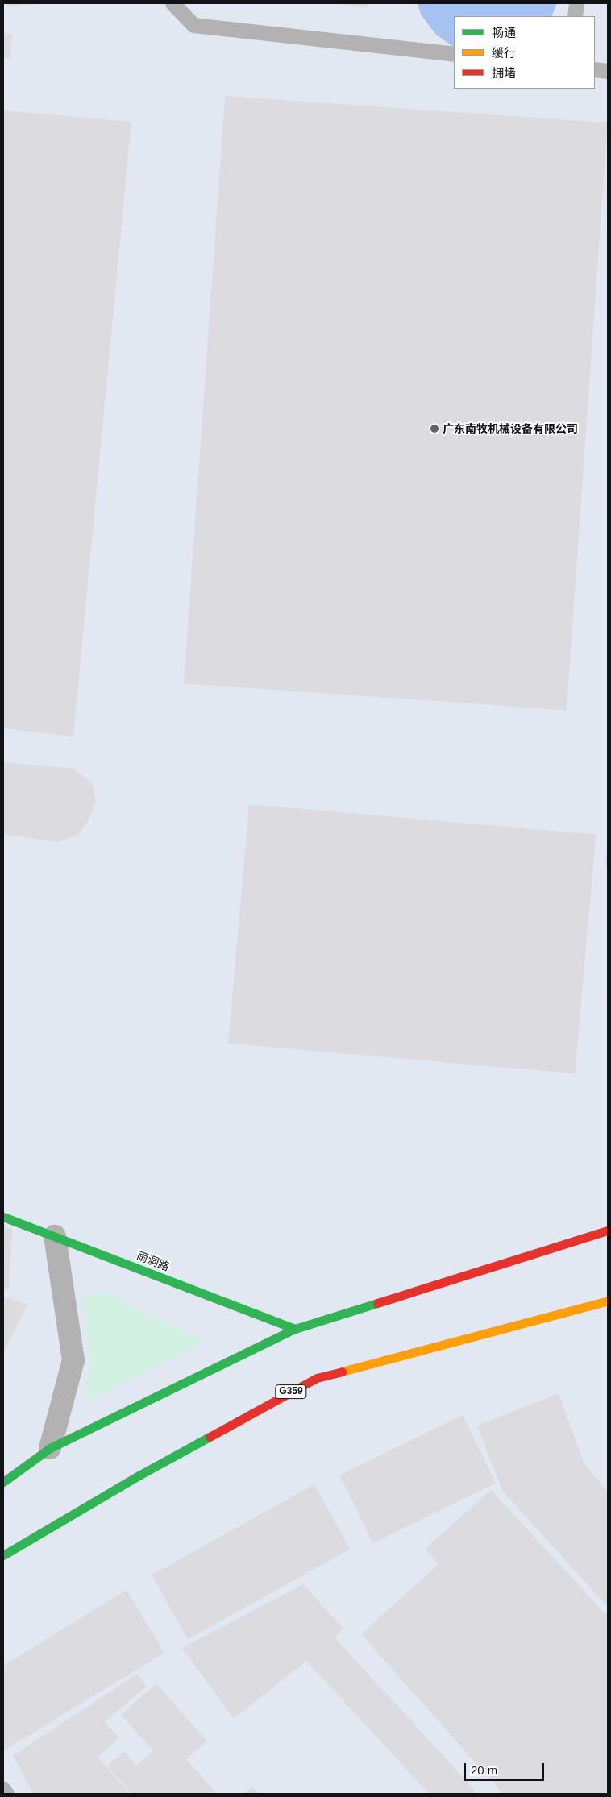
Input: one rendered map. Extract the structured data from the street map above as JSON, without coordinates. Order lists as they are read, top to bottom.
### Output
{
  "streets": {
    "main road": ["雨洞路", "G359"]
  },
  "places": ["广东南牧机械设备有限公司"],
  "legend": ["畅通", "缓行", "拥堵"],
  "scale_bar": "20 m"
}
